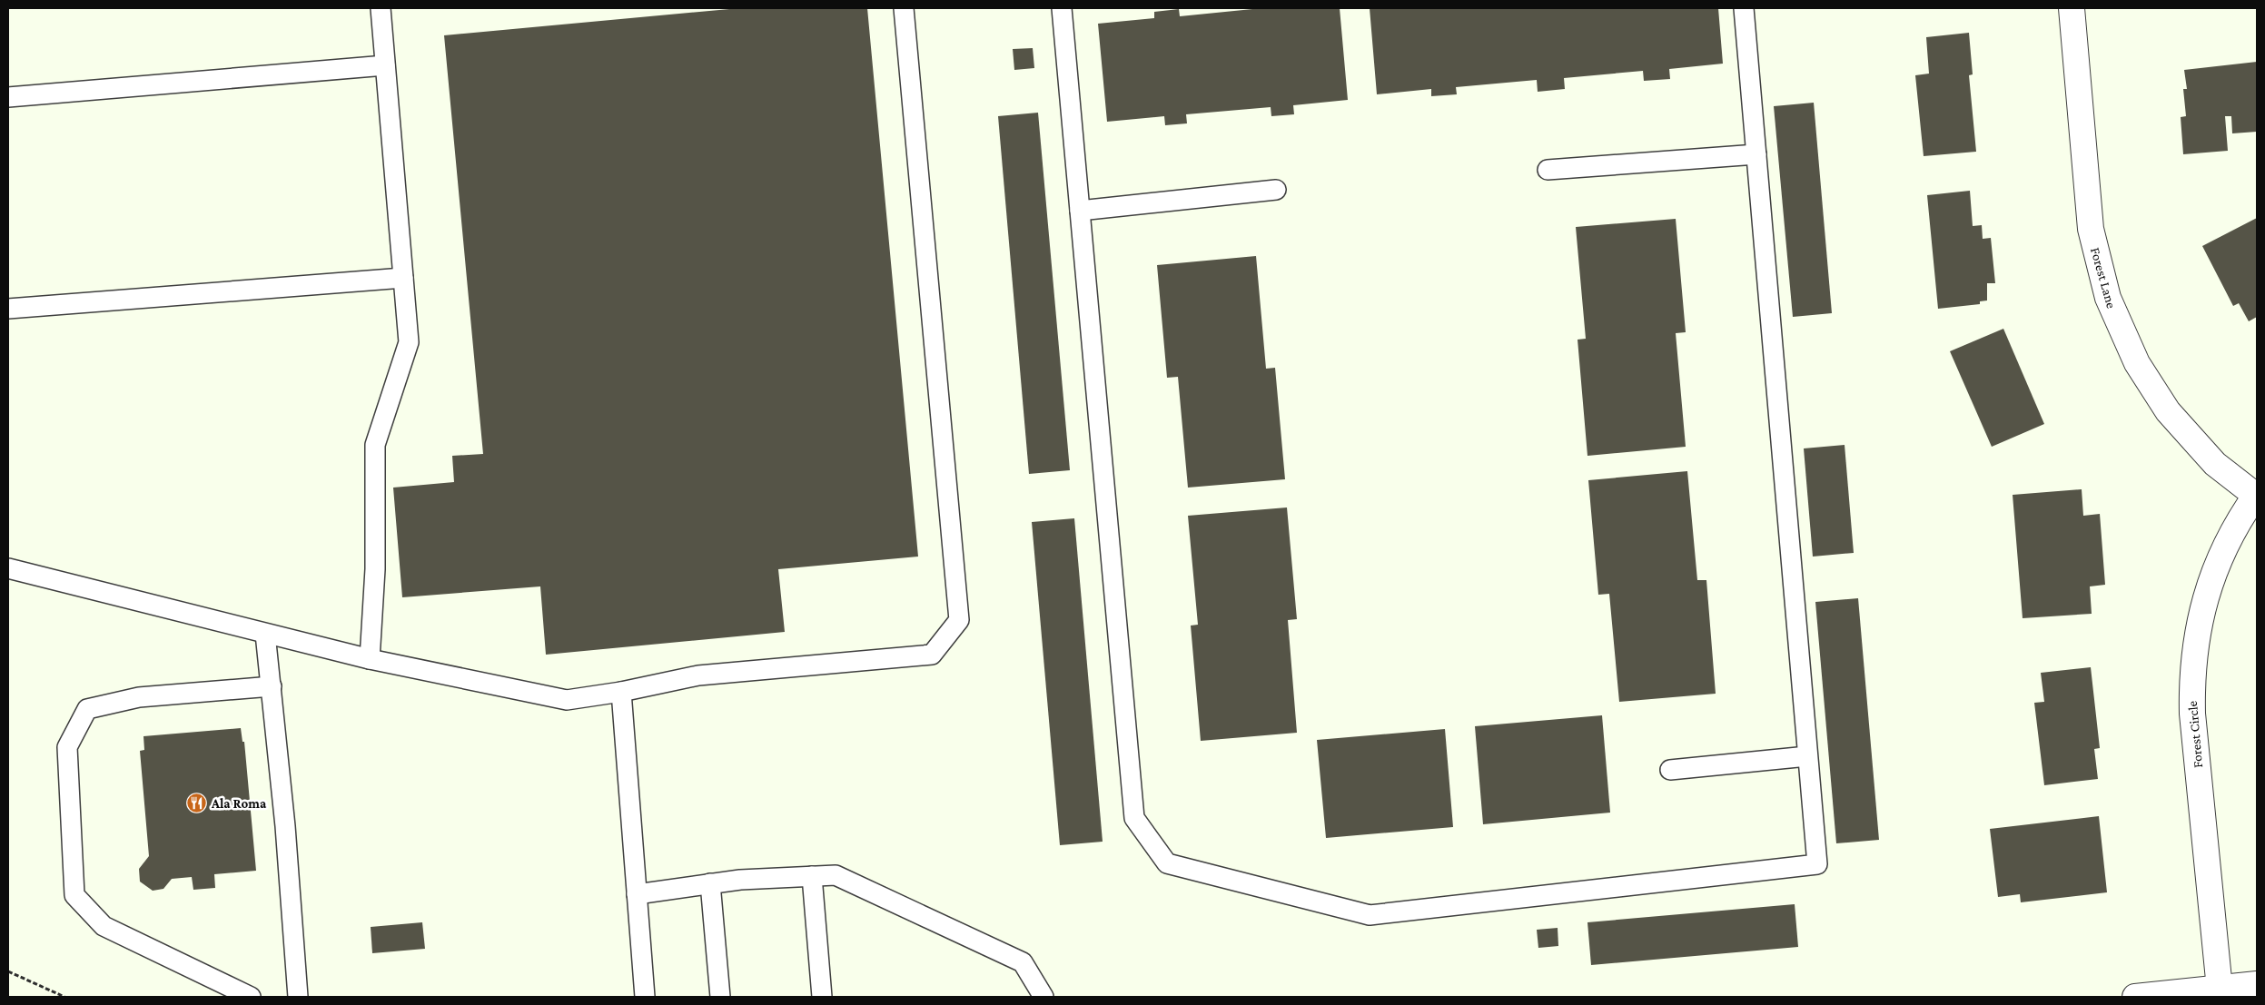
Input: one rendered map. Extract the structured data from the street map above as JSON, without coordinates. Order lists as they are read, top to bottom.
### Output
{
  "streets": {
    "street": ["Forest Lane", "Forest Circle"]
  },
  "crossings": [
    ["Forest Lane", "Forest Circle"]
  ],
  "places": {
    "restaurant": ["Ala Roma"]
  }
}
